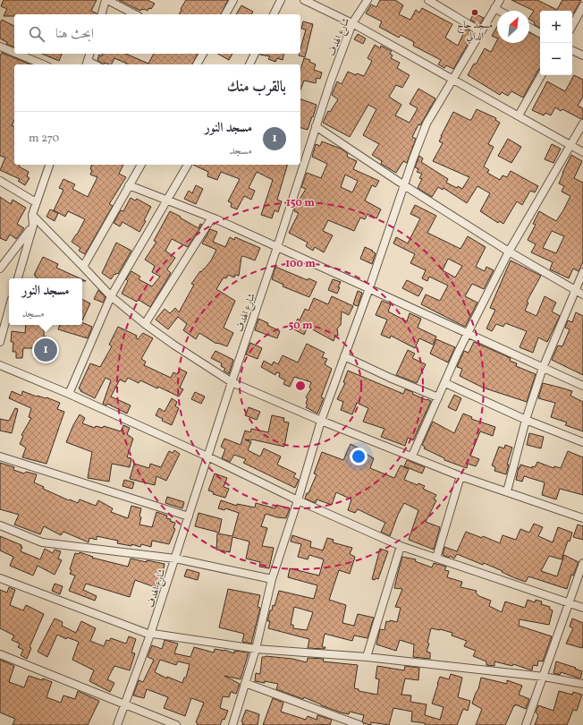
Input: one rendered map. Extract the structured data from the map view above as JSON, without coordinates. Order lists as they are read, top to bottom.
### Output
{
  "streets": {
    "street": ["شارع الهدف"]
  },
  "places": ["مسجد حاج الدالي"],
  "north": "top right",
  "page": {
    "map_buttons": ["+", "−"],
    "search": "ابحث هنا",
    "heading": "بالقرب منك",
    "list": [
      {
        "mark": "1",
        "name": "مسجد النور",
        "note": "مسجد",
        "value": "270 m"
      }
    ],
    "popup": ["مسجد النور", "مسجد"],
    "pins": "1"
  },
  "rings": ["150 m", "100 m", "50 m"]
}
